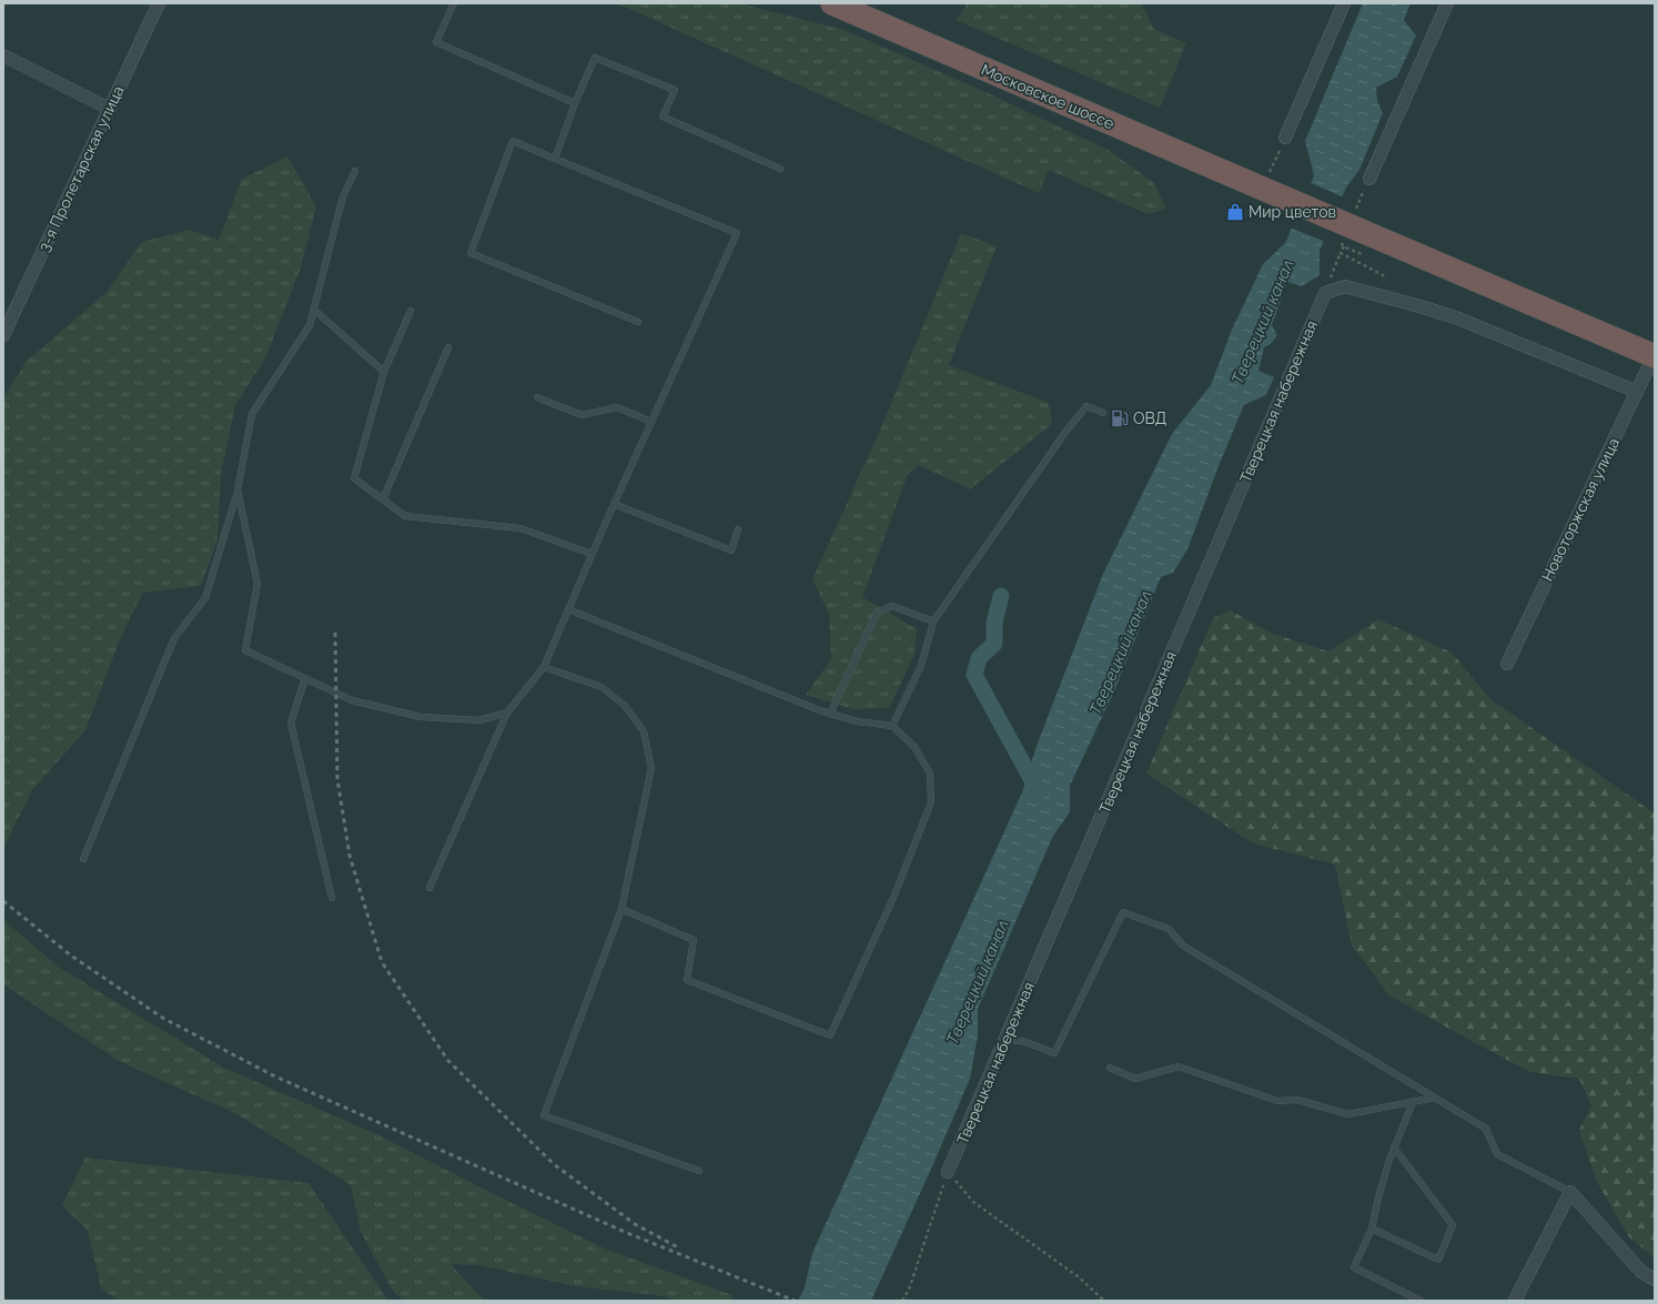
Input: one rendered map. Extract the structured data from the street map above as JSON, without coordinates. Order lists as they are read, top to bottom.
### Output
{
  "streets": {
    "highway": ["Московское шоссе"],
    "street": ["3-я Пролетарская улица", "Тверецкая набережная", "Новоторжская улица"]
  },
  "crossings": [
    ["Московское шоссе", "Новоторжская улица"]
  ],
  "water": ["Тверецкий канал"],
  "places": {
    "shop": ["Мир цветов"],
    "fuel station": ["ОВД"]
  }
}
